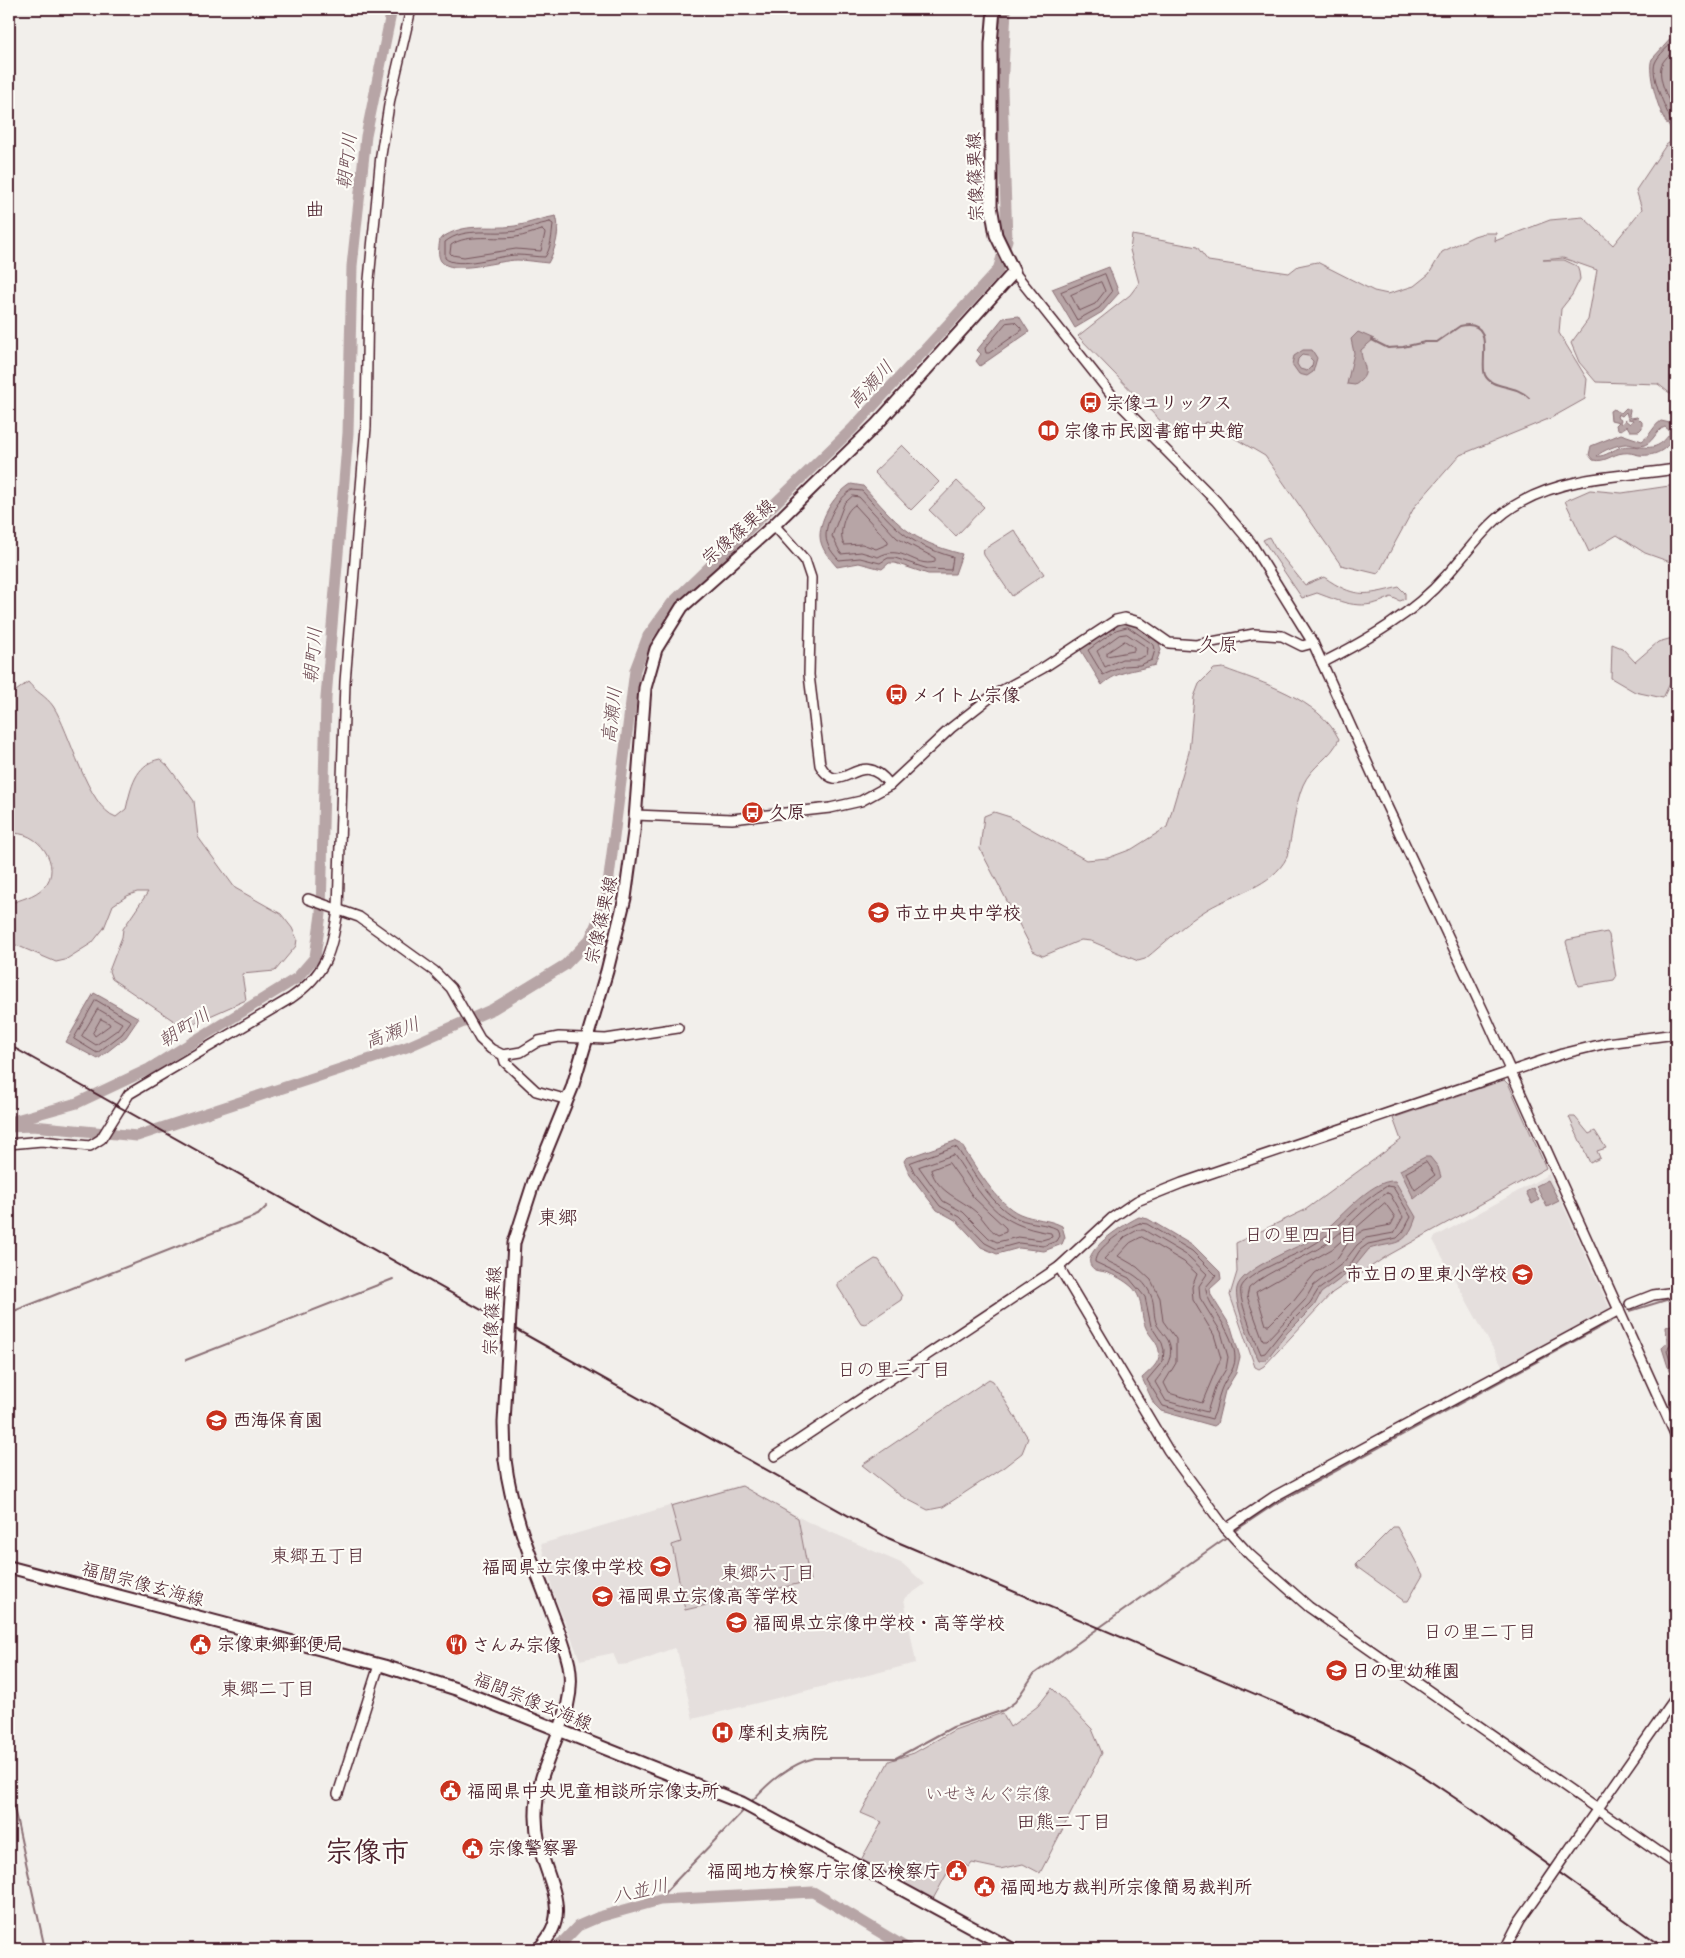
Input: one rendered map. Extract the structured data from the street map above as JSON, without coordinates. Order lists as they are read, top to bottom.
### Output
{
  "streets": {
    "main road": ["宗像篠栗線", "福間宗像玄海線"]
  },
  "crossings": [
    ["宗像篠栗線", "福間宗像玄海線"]
  ],
  "districts": [
    "曲",
    "久原",
    "東郷",
    "日の里四丁目",
    "日の里三丁目",
    "東郷五丁目",
    "東郷六丁目",
    "日の里二丁目",
    "東郷二丁目",
    "田熊二丁目",
    "宗像市"
  ],
  "water": ["朝町川", "高瀬川", "八並川"],
  "parks": ["いせきんぐ宗像"],
  "places": {
    "bus stop": ["宗像ユリックス", "メイトム宗像", "久原"],
    "library": ["宗像市民図書館中央館"],
    "school or university": [
      "市立中央中学校",
      "市立日の里東小学校",
      "西海保育園",
      "福岡県立宗像中学校",
      "福岡県立宗像高等学校",
      "福岡県立宗像中学校・高等学校",
      "日の里幼稚園"
    ],
    "public building": [
      "宗像東郷郵便局",
      "福岡県中央児童相談所宗像支所",
      "宗像警察署",
      "福岡地方検察庁宗像区検察庁",
      "福岡地方裁判所宗像簡易裁判所"
    ],
    "restaurant": ["さんみ宗像"],
    "hospital": ["摩利支病院"]
  }
}
